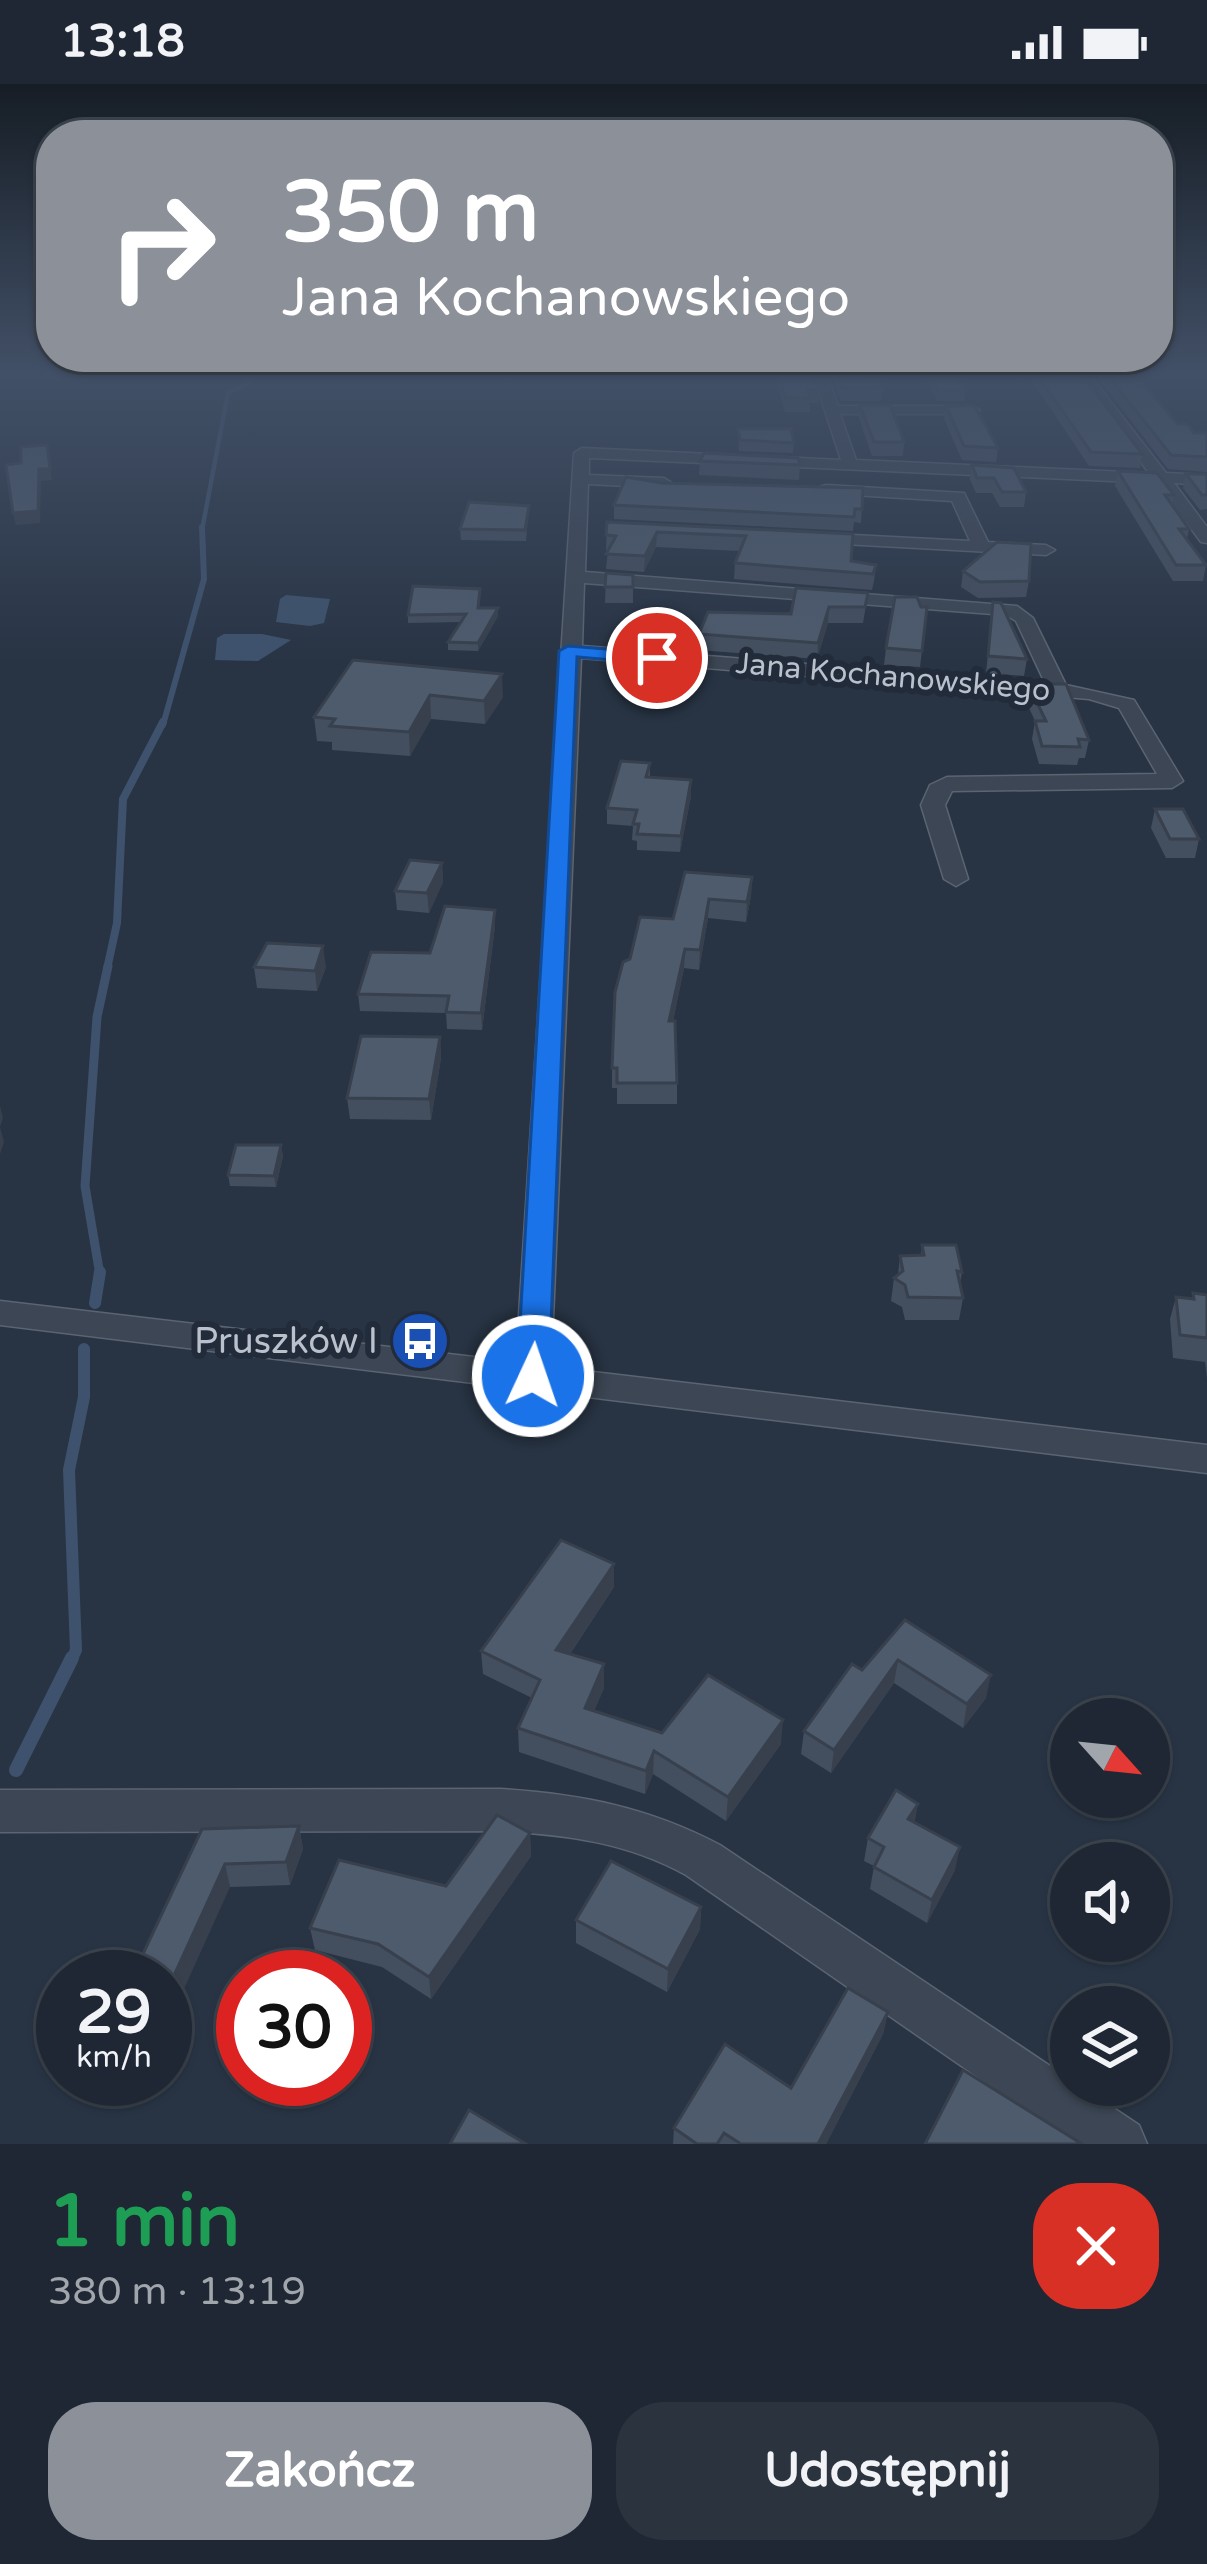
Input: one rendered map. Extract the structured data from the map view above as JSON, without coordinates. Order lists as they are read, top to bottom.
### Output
{
  "streets": {
    "street": ["Jana Kochanowskiego"]
  },
  "places": {
    "bus stop": ["Pruszków I"]
  },
  "north": "bottom right",
  "page": {
    "status": "13:18",
    "turn": ["350 m", "Jana Kochanowskiego"],
    "speed": "29 km/h",
    "limit": "30",
    "heading": ["1 min", "380 m · 13:19"],
    "buttons": ["Zakończ", "Udostępnij"]
  }
}
